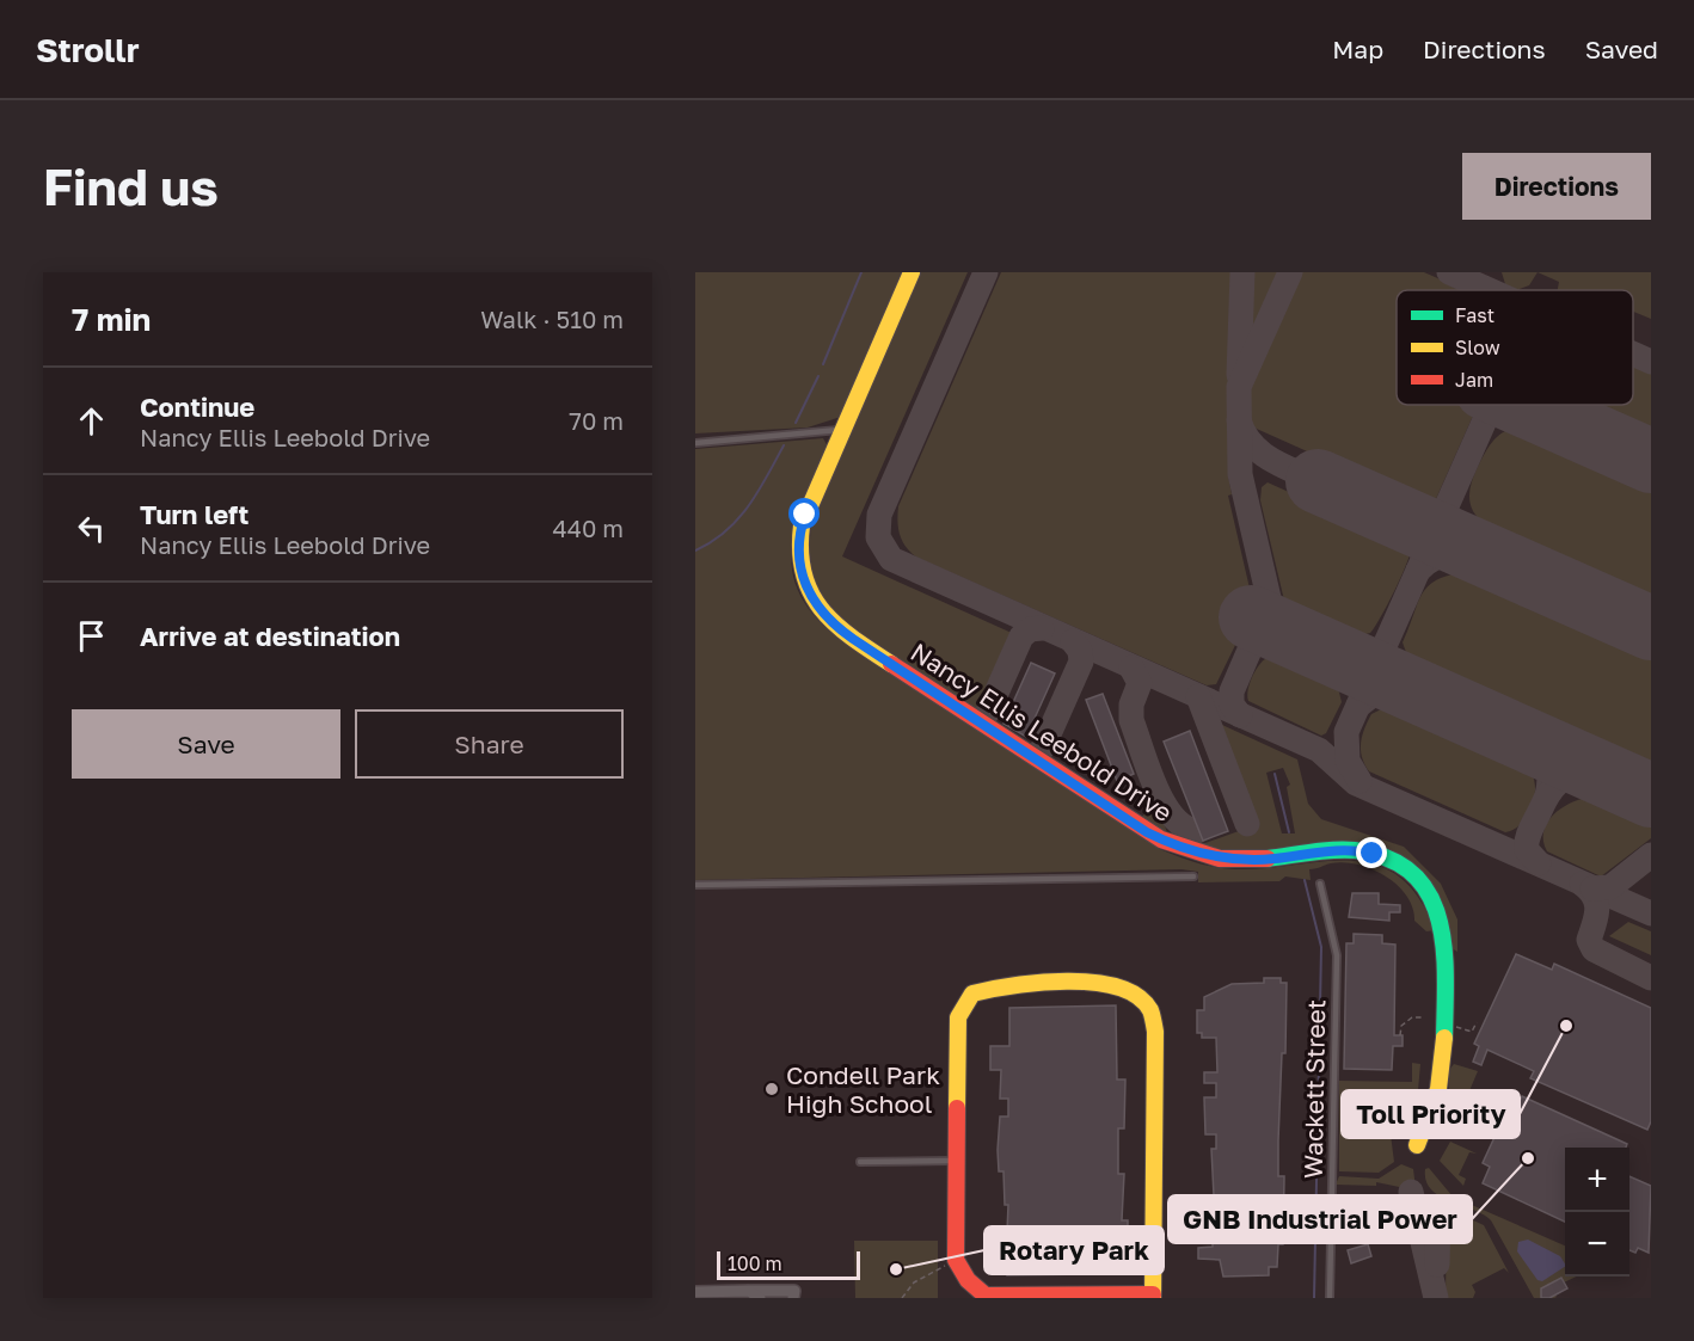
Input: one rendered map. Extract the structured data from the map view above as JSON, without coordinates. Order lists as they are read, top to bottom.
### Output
{
  "streets": {
    "street": ["Nancy Ellis Leebold Drive"],
    "lane": ["Wackett Street"]
  },
  "places": [
    "Toll Priority",
    "Condell Park High School",
    "GNB Industrial Power",
    "Rotary Park"
  ],
  "legend": ["Fast", "Slow", "Jam"],
  "scale_bar": "100 m",
  "page": {
    "header": "Strollr",
    "nav": ["Map", "Directions", "Saved"],
    "buttons": [
      "Directions",
      ["Save", "Share"]
    ],
    "title": "Find us",
    "heading": ["7 min", "Walk · 510 m"],
    "list": [
      ["Continue", "Nancy Ellis Leebold Drive", "70 m"],
      ["Turn left", "Nancy Ellis Leebold Drive", "440 m"],
      "Arrive at destination"
    ],
    "map_buttons": ["+", "−"],
    "scale": "100 m"
  }
}
